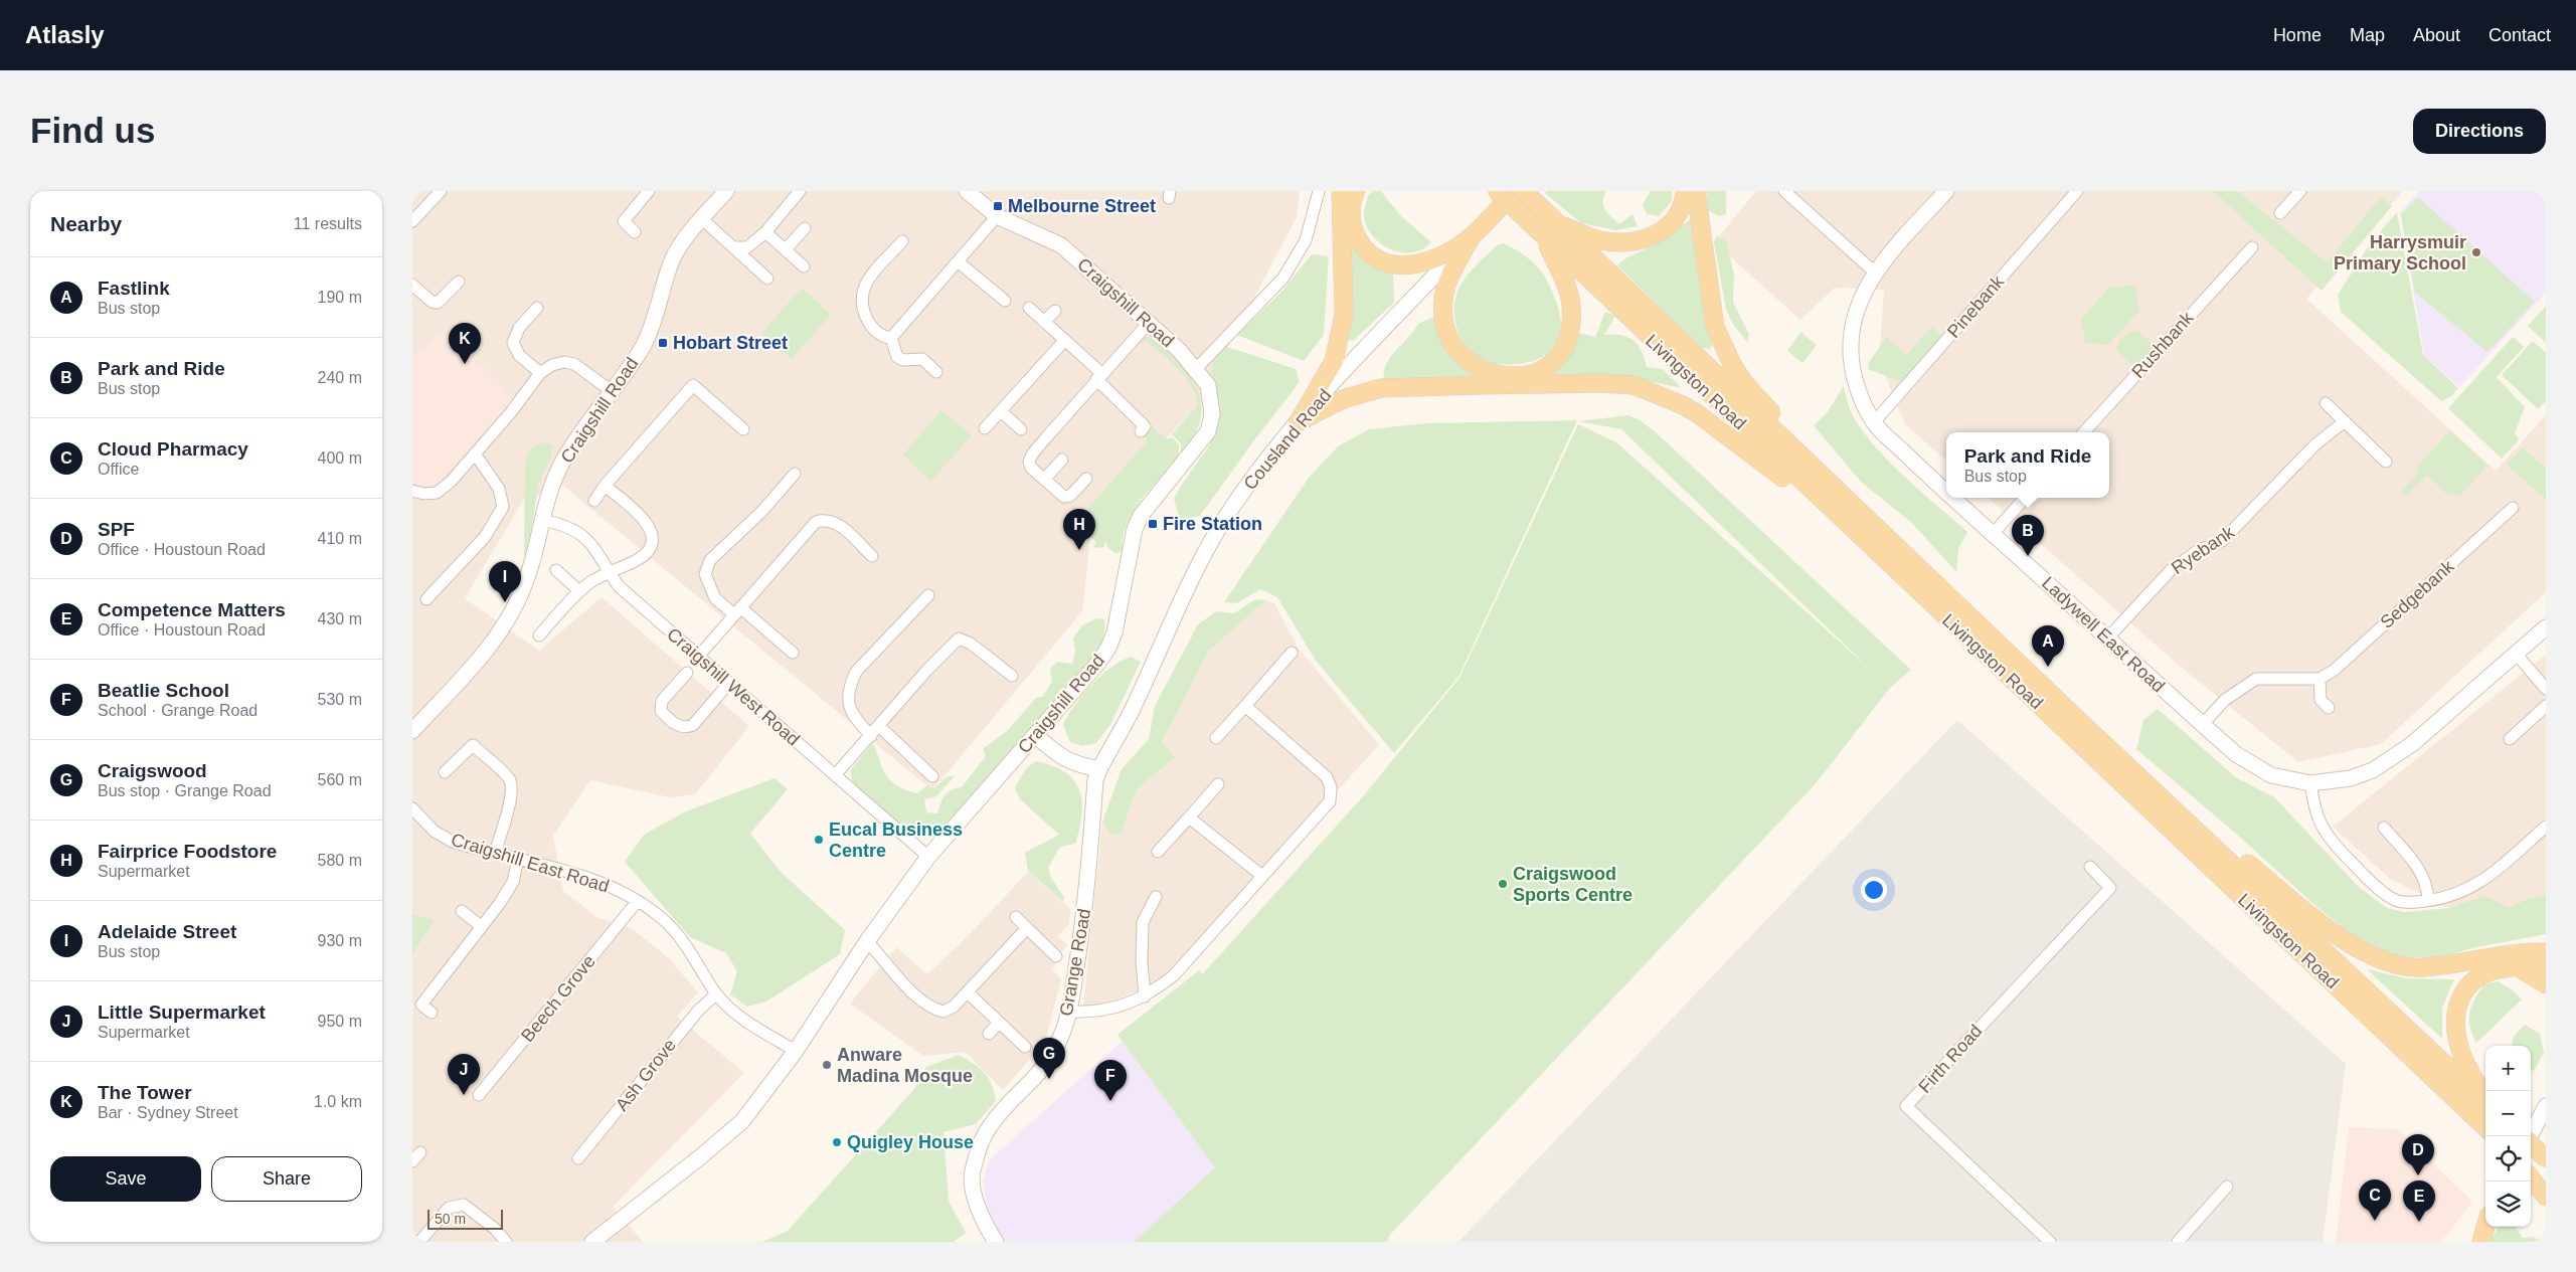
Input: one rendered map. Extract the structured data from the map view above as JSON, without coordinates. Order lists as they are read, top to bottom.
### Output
{
  "streets": {
    "main road": ["Livingston Road", "Cousland Road"],
    "street": [
      "Craigshill Road",
      "Pinebank",
      "Rushbank",
      "Ryebank",
      "Sedgebank",
      "Ladywell East Road",
      "Craigshill West Road",
      "Craigshill East Road",
      "Grange Road",
      "Beech Grove",
      "Firth Road",
      "Ash Grove"
    ]
  },
  "crossings": [
    ["Craigshill Road", "Craigshill West Road"],
    ["Craigshill Road", "Craigshill East Road"],
    ["Pinebank", "Ladywell East Road"],
    ["Cousland Road", "Grange Road"],
    ["Ryebank", "Ladywell East Road"],
    ["Craigshill East Road", "Beech Grove"],
    ["Craigshill East Road", "Ash Grove"]
  ],
  "places": {
    "transit": ["Melbourne Street", "Hobart Street", "Fire Station"],
    "other": [
      "Harrysmuir Primary School",
      "Eucal Business Centre",
      "Craigswood Sports Centre",
      "Anware Madina Mosque",
      "Quigley House"
    ]
  },
  "scale_bar": "50 m",
  "page": {
    "header": "Atlasly",
    "nav": [
      "Home",
      "Map",
      "About",
      "Contact"
    ],
    "buttons": [
      "Directions",
      ["Save", "Share"]
    ],
    "title": "Find us",
    "heading": ["Nearby", "11 results"],
    "list": [
      {
        "mark": "A",
        "name": "Fastlink",
        "note": "Bus stop",
        "value": "190 m"
      },
      {
        "mark": "B",
        "name": "Park and Ride",
        "note": "Bus stop",
        "value": "240 m"
      },
      {
        "mark": "C",
        "name": "Cloud Pharmacy",
        "note": "Office",
        "value": "400 m"
      },
      {
        "mark": "D",
        "name": "SPF",
        "note": "Office · Houstoun Road",
        "value": "410 m"
      },
      {
        "mark": "E",
        "name": "Competence Matters",
        "note": "Office · Houstoun Road",
        "value": "430 m"
      },
      {
        "mark": "F",
        "name": "Beatlie School",
        "note": "School · Grange Road",
        "value": "530 m"
      },
      {
        "mark": "G",
        "name": "Craigswood",
        "note": "Bus stop · Grange Road",
        "value": "560 m"
      },
      {
        "mark": "H",
        "name": "Fairprice Foodstore",
        "note": "Supermarket",
        "value": "580 m"
      },
      {
        "mark": "I",
        "name": "Adelaide Street",
        "note": "Bus stop",
        "value": "930 m"
      },
      {
        "mark": "J",
        "name": "Little Supermarket",
        "note": "Supermarket",
        "value": "950 m"
      },
      {
        "mark": "K",
        "name": "The Tower",
        "note": "Bar · Sydney Street",
        "value": "1.0 km"
      }
    ],
    "pins": [
      "K",
      "H",
      "B",
      "I",
      "A",
      "G",
      "J",
      "F",
      "D",
      "C",
      "E"
    ],
    "popup": ["Park and Ride", "Bus stop"],
    "map_buttons": ["+", "−"],
    "scale": "50 m"
  }
}
